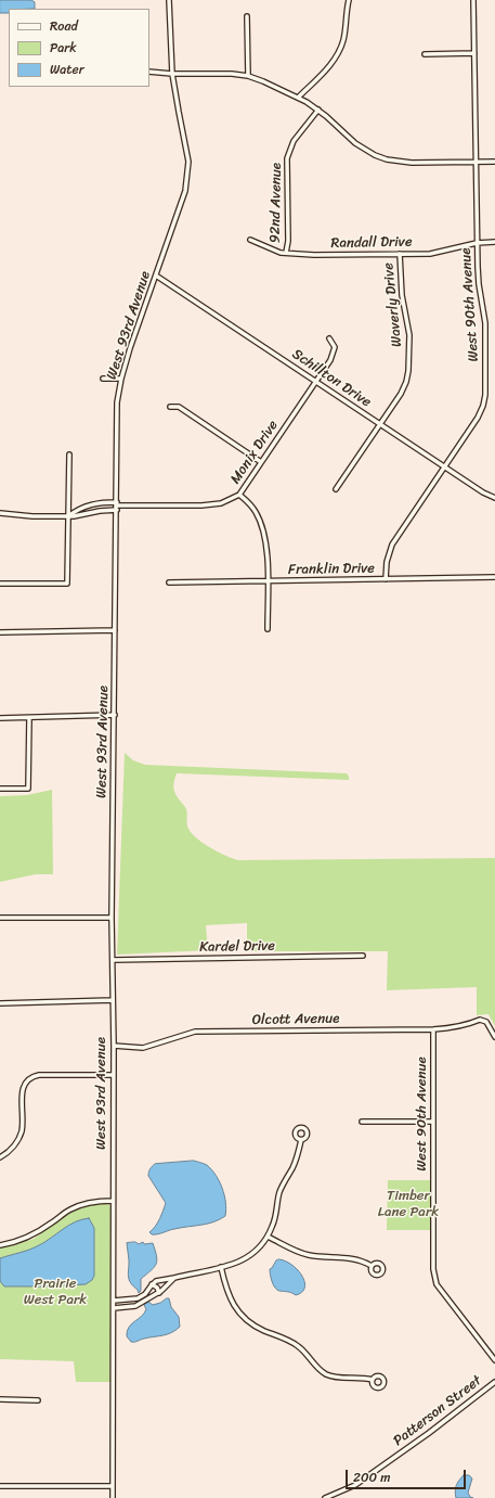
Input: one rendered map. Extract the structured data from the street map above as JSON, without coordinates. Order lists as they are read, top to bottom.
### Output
{
  "streets": {
    "street": [
      "92nd Avenue",
      "Randall Drive",
      "Waverly Drive",
      "West 90th Avenue",
      "West 93rd Avenue",
      "Schillton Drive",
      "Monix Drive",
      "Franklin Drive",
      "Kardel Drive",
      "Olcott Avenue",
      "Patterson Street"
    ]
  },
  "crossings": [
    ["92nd Avenue", "Randall Drive"],
    ["Randall Drive", "Waverly Drive"],
    ["Randall Drive", "West 90th Avenue"],
    ["Waverly Drive", "Schillton Drive"],
    ["West 90th Avenue", "Schillton Drive"],
    ["West 90th Avenue", "Franklin Drive"],
    ["West 90th Avenue", "Olcott Avenue"],
    ["West 93rd Avenue", "Schillton Drive"],
    ["West 93rd Avenue", "Monix Drive"],
    ["West 93rd Avenue", "Kardel Drive"],
    ["West 93rd Avenue", "Olcott Avenue"],
    ["Schillton Drive", "Monix Drive"]
  ],
  "parks": ["Timber Lane Park", "Prairie West Park"],
  "legend": ["Road", "Park", "Water"],
  "scale_bar": "200 m"
}
